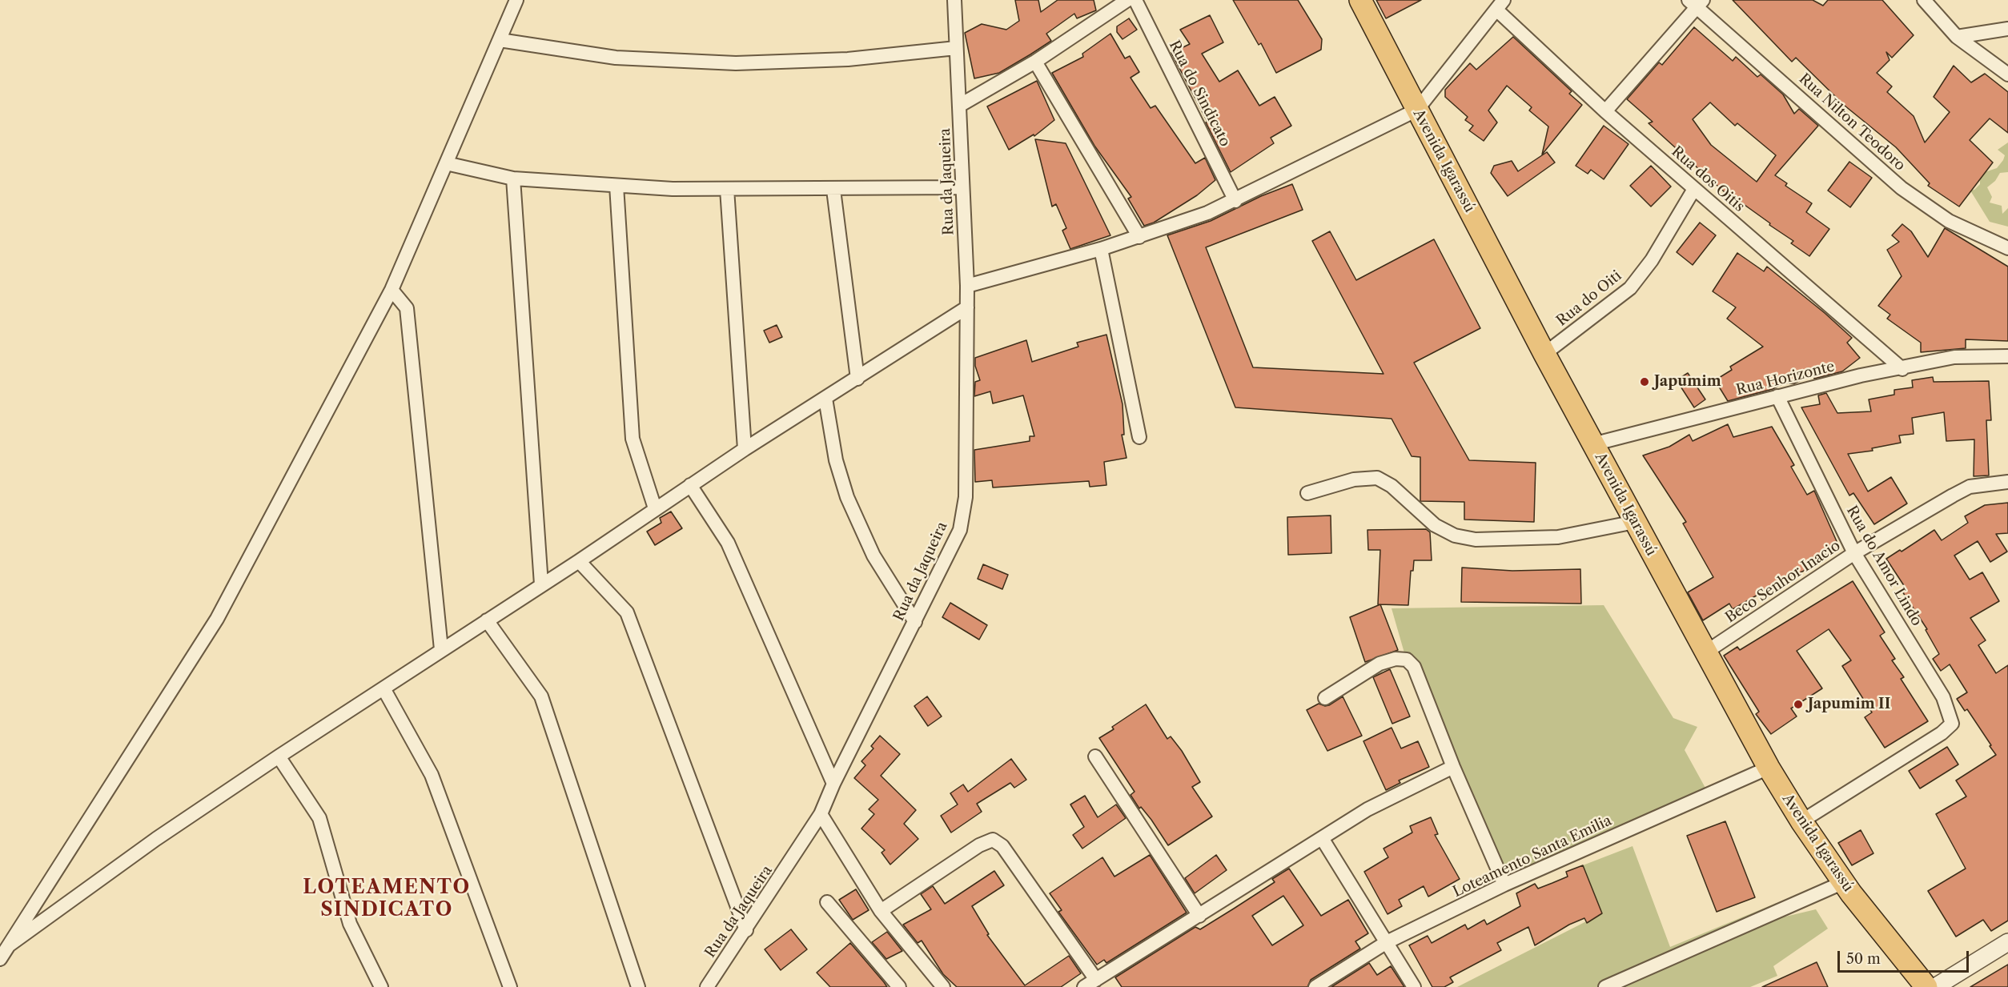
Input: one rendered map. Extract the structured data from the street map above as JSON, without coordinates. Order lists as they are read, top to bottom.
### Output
{
  "streets": {
    "main road": ["Avenida Igarassú"],
    "street": [
      "Rua do Sindicato",
      "Rua Nilton Teodoro",
      "Rua dos Oitis",
      "Rua da Jaqueira",
      "Rua do Oiti",
      "Rua Horizonte",
      "Rua do Amor Lindo",
      "Beco Senhor Inacio",
      "Loteamento Santa Emilia"
    ]
  },
  "crossings": [
    ["Avenida Igarassú", "Rua do Oiti"],
    ["Avenida Igarassú", "Rua Horizonte"],
    ["Avenida Igarassú", "Rua do Amor Lindo"],
    ["Avenida Igarassú", "Beco Senhor Inacio"],
    ["Avenida Igarassú", "Loteamento Santa Emilia"],
    ["Rua dos Oitis", "Rua do Oiti"],
    ["Rua dos Oitis", "Rua Horizonte"],
    ["Rua Horizonte", "Rua do Amor Lindo"],
    ["Rua do Amor Lindo", "Beco Senhor Inacio"]
  ],
  "districts": ["LOTEAMENTO SINDICATO"],
  "places": ["Japumim", "Japumim II"],
  "scale_bar": "50 m"
}
